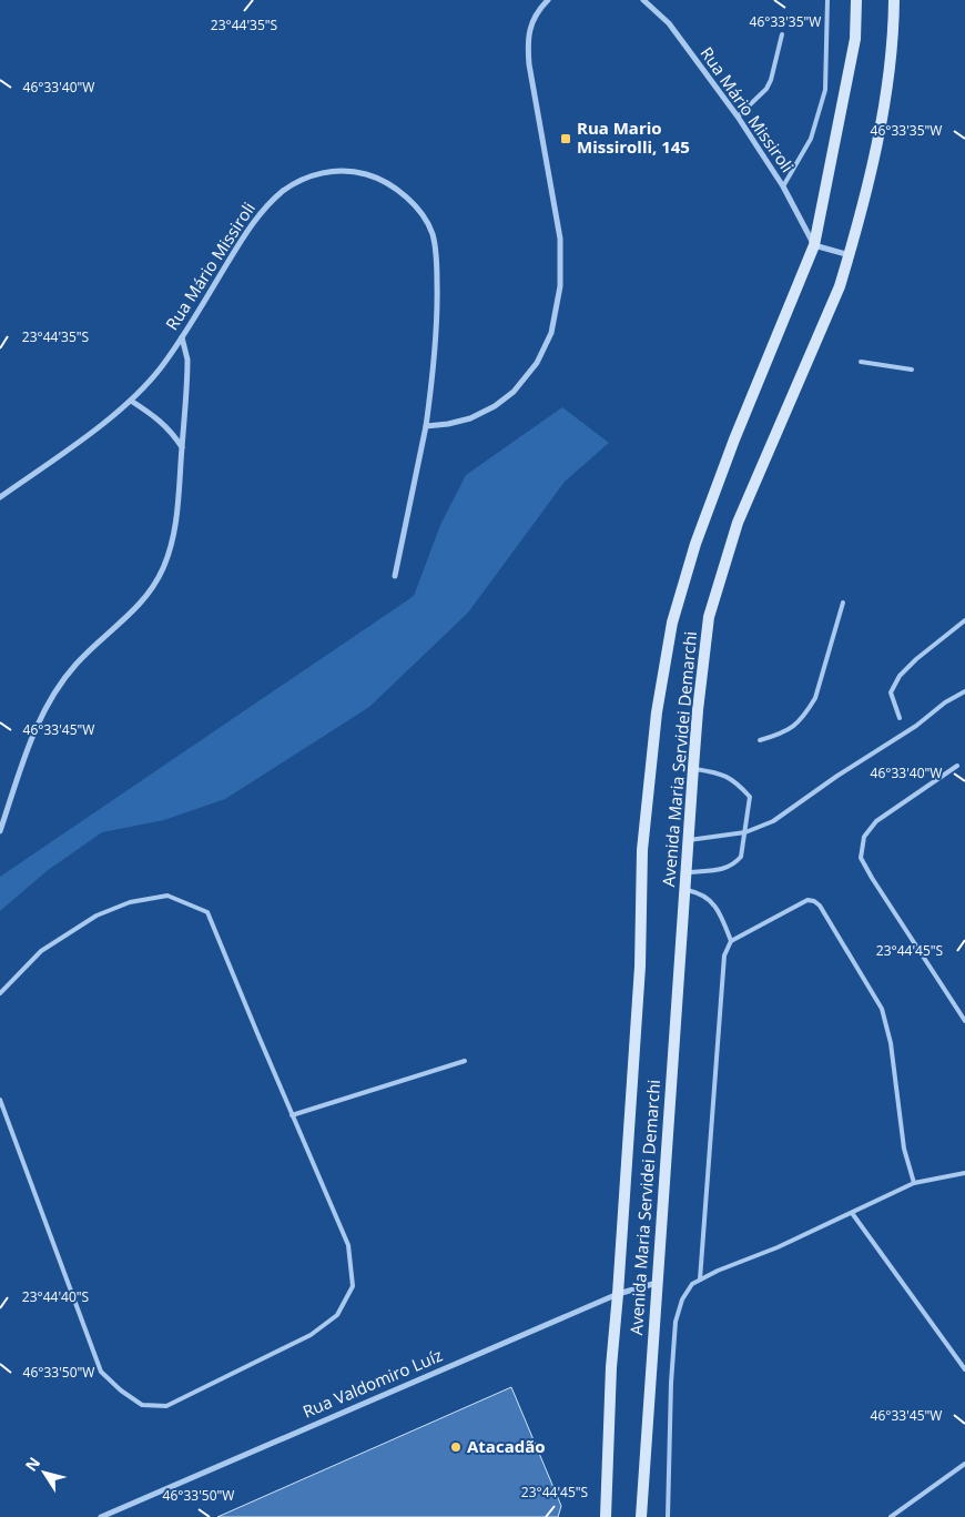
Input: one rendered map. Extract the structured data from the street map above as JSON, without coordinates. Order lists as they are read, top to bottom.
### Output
{
  "streets": {
    "main road": ["Avenida Maria Servidei Demarchi"],
    "street": ["Rua Mário Missiroli", "Rua Valdomiro Luíz"]
  },
  "crossings": [
    ["Rua Mário Missiroli", "Avenida Maria Servidei Demarchi"],
    ["Avenida Maria Servidei Demarchi", "Rua Valdomiro Luíz"]
  ],
  "places": {
    "transit": ["Rua Mario Missirolli, 145"],
    "other": ["Atacadão"]
  },
  "north": "top left",
  "coordinates": [
    "46°33'35\"W",
    "23°44'35\"S",
    "46°33'40\"W",
    "46°33'45\"W",
    "23°44'45\"S",
    "23°44'40\"S",
    "46°33'50\"W"
  ]
}
